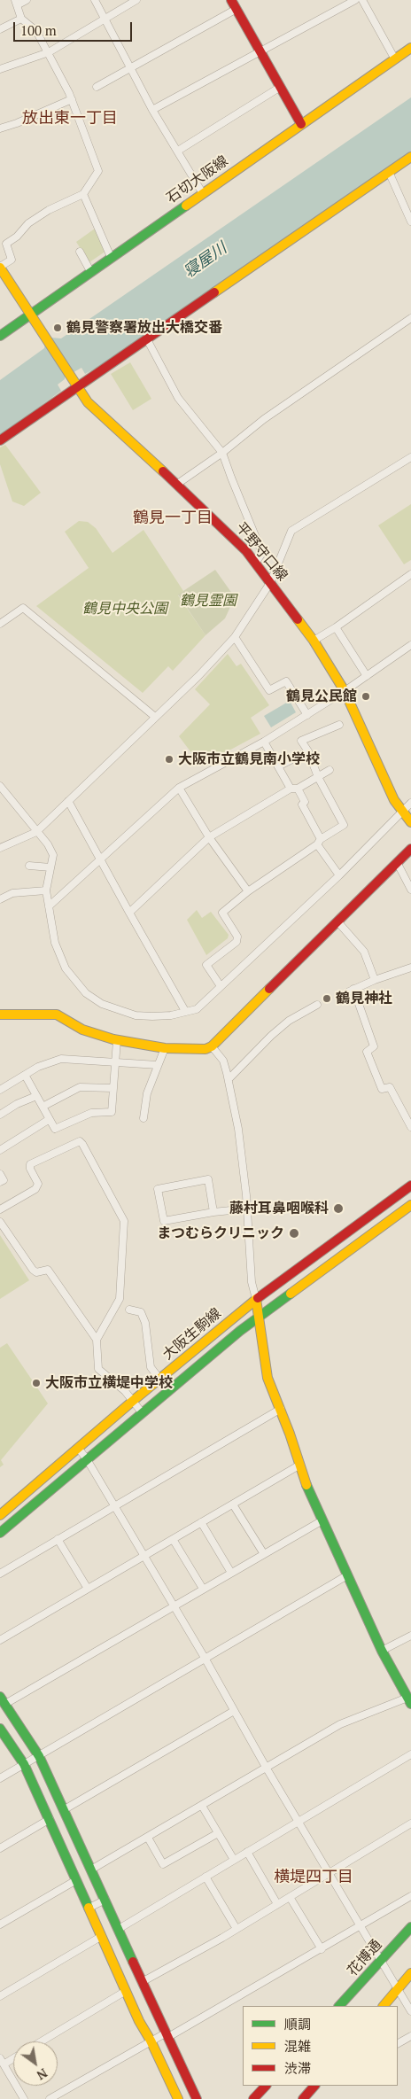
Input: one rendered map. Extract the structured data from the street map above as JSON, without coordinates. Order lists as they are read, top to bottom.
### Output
{
  "streets": {
    "street": [
      "石切大阪線",
      "平野守口線",
      "大阪生駒線",
      "花博通"
    ]
  },
  "crossings": [
    ["石切大阪線", "平野守口線"]
  ],
  "districts": ["放出東一丁目", "鶴見一丁目", "横堤四丁目"],
  "water": ["寝屋川"],
  "parks": ["鶴見霊園", "鶴見中央公園"],
  "places": [
    "鶴見警察署放出大橋交番",
    "鶴見公民館",
    "大阪市立鶴見南小学校",
    "鶴見神社",
    "藤村耳鼻咽喉科",
    "まつむらクリニック",
    "大阪市立横堤中学校"
  ],
  "legend": ["順調", "混雑", "渋滞"],
  "scale_bar": "100 m",
  "north": "bottom right"
}
